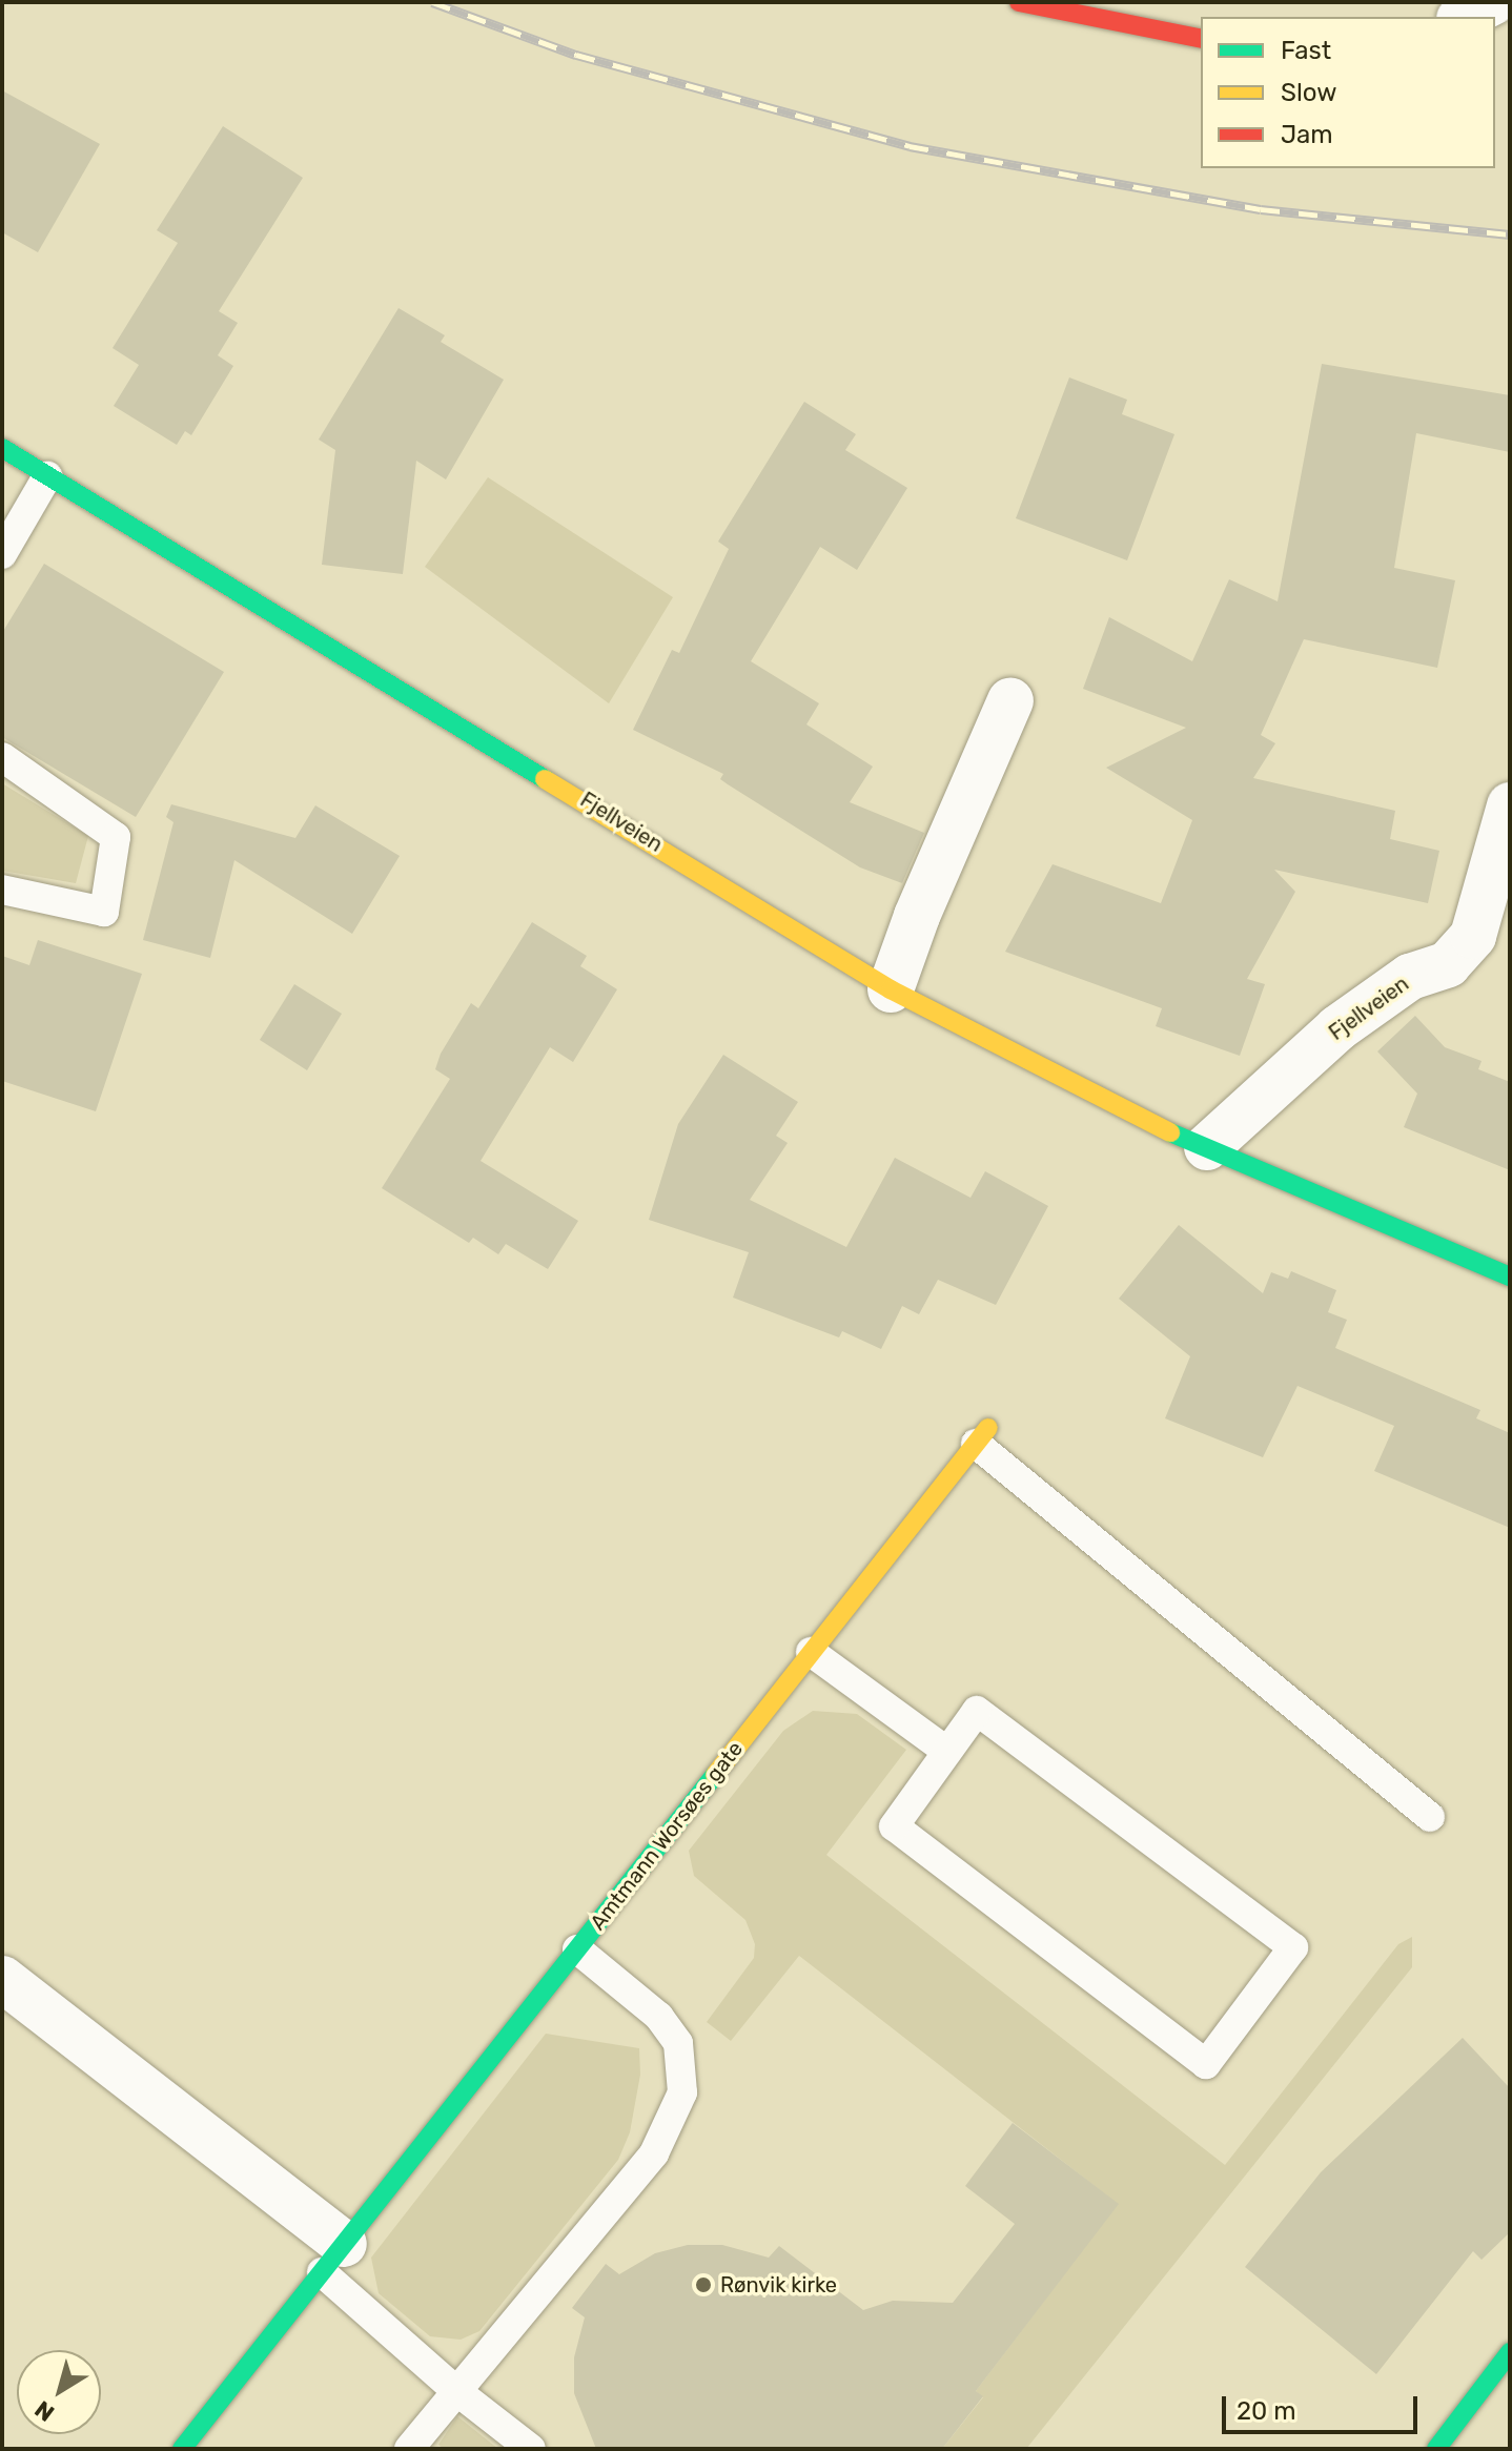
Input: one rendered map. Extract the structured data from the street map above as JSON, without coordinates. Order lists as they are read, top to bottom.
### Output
{
  "streets": {
    "street": ["Fjellveien", "Amtmann Worsøes gate"]
  },
  "places": ["Rønvik kirke"],
  "legend": ["Fast", "Slow", "Jam"],
  "scale_bar": "20 m",
  "north": "bottom left"
}
